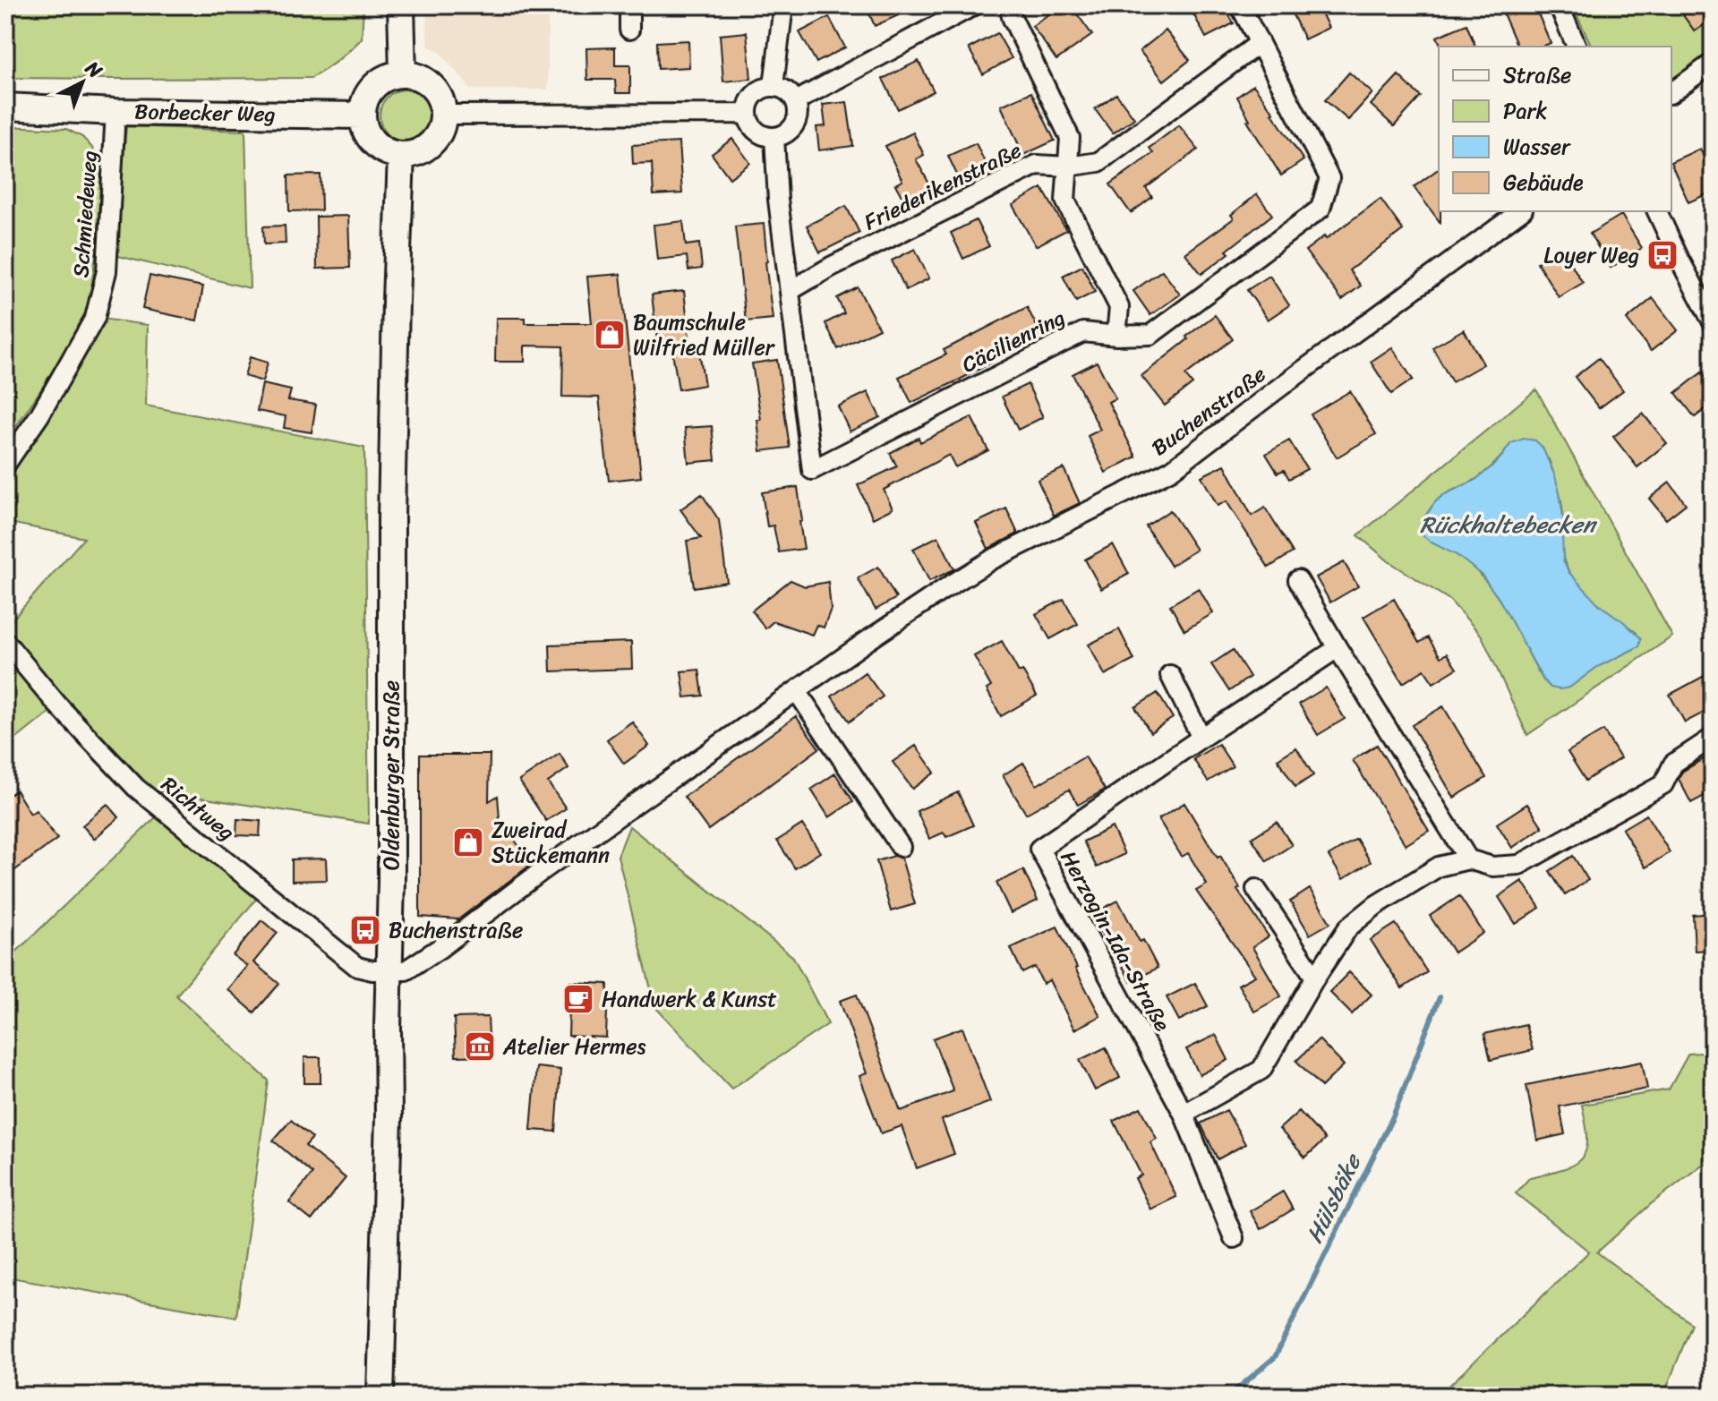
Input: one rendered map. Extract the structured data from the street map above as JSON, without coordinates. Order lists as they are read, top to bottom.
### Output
{
  "streets": {
    "street": [
      "Borbecker Weg",
      "Friederikenstraße",
      "Schmiedeweg",
      "Cäcilienring",
      "Buchenstraße",
      "Oldenburger Straße",
      "Richtweg",
      "Herzogin-Ida-Straße"
    ]
  },
  "crossings": [
    ["Borbecker Weg", "Schmiedeweg"],
    ["Borbecker Weg", "Oldenburger Straße"],
    ["Friederikenstraße", "Cäcilienring"],
    ["Buchenstraße", "Oldenburger Straße"],
    ["Buchenstraße", "Richtweg"],
    ["Oldenburger Straße", "Richtweg"]
  ],
  "water": ["Rückhaltebecken", "Hülsbäke"],
  "places": {
    "bus stop": ["Loyer Weg", "Buchenstraße"],
    "shop": ["Baumschule Wilfried Müller", "Zweirad Stückemann"],
    "cafe": ["Handwerk & Kunst"],
    "museum": ["Atelier Hermes"]
  },
  "legend": [
    "Straße",
    "Park",
    "Wasser",
    "Gebäude"
  ],
  "north": "top right"
}
